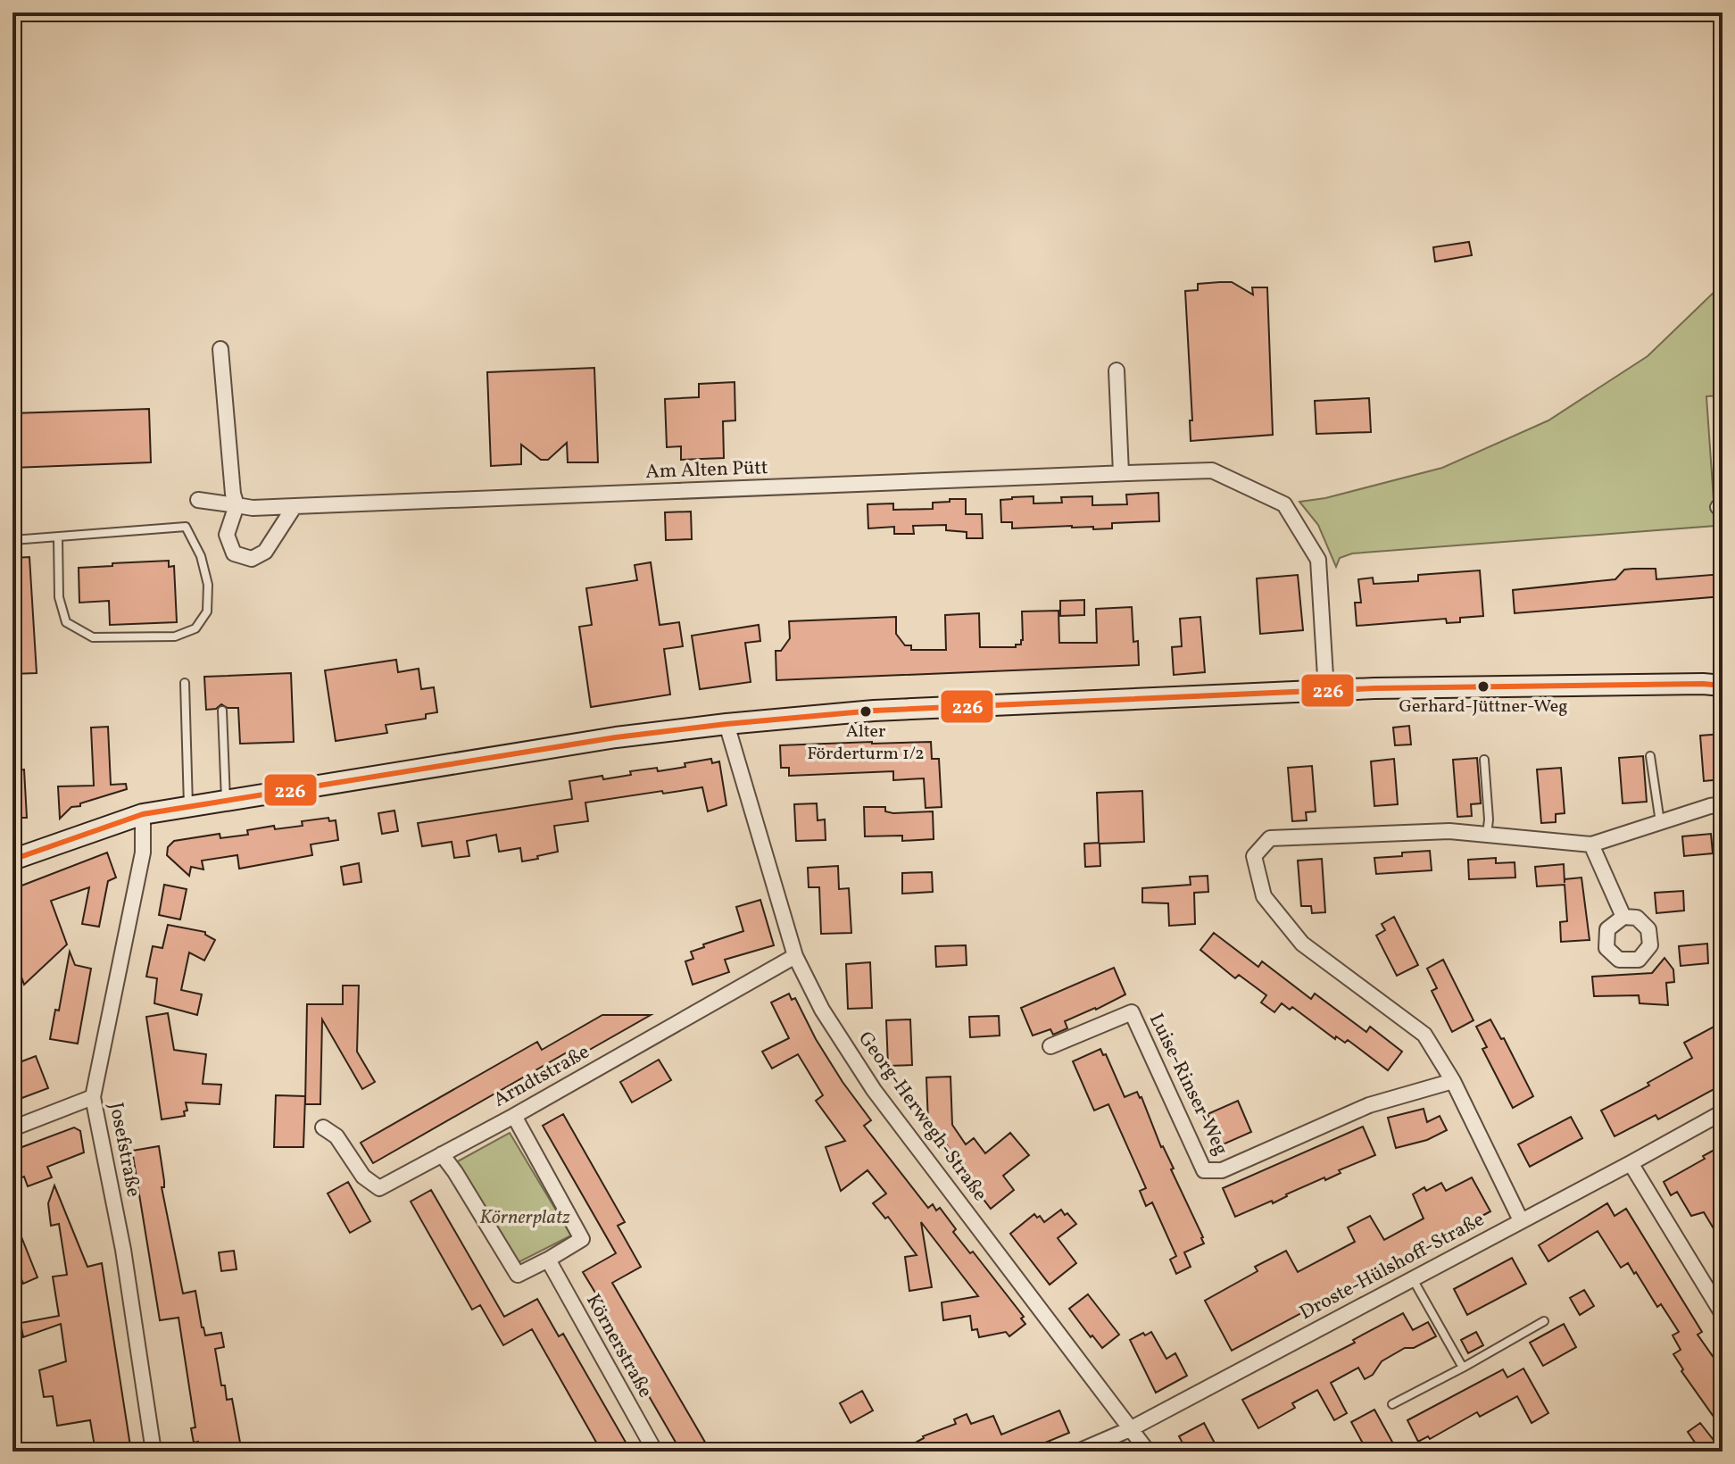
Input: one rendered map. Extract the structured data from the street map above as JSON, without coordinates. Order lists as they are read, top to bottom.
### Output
{
  "streets": {
    "street": [
      "Am Alten Pütt",
      "Arndtstraße",
      "Luise-Rinser-Weg",
      "Georg-Herwegh-Straße",
      "Josefstraße",
      "Droste-Hülshoff-Straße",
      "Körnerstraße"
    ]
  },
  "crossings": [
    ["Arndtstraße", "Georg-Herwegh-Straße"],
    ["Georg-Herwegh-Straße", "Droste-Hülshoff-Straße"]
  ],
  "parks": ["Körnerplatz"],
  "places": ["Gerhard-Jüttner-Weg", "Alter Förderturm 1/2"],
  "lines": ["transit line 226"]
}
